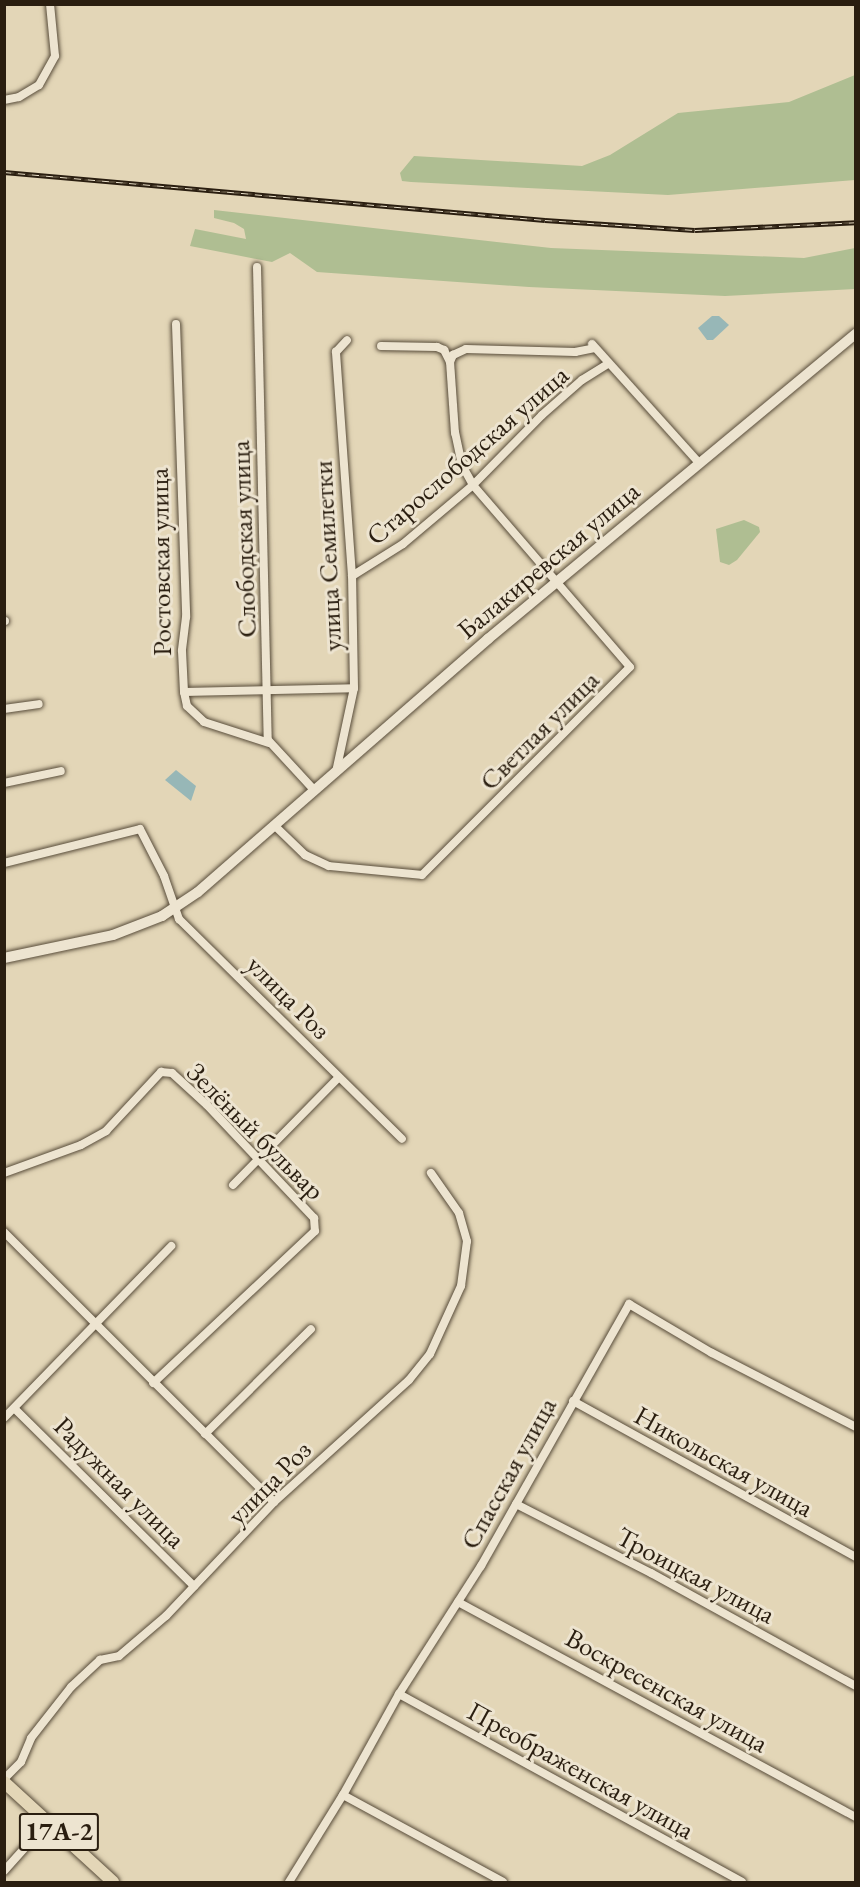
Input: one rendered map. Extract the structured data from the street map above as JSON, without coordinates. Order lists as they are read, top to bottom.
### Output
{
  "streets": {
    "main road": ["17А-2"],
    "street": [
      "Старослободская улица",
      "Слободская улица",
      "улица Семилетки",
      "Балакиревская улица",
      "Ростовская улица",
      "Светлая улица",
      "улица Роз",
      "Зелёный бульвар",
      "Никольская улица",
      "Спасская улица",
      "Радужная улица",
      "Троицкая улица",
      "Воскресенская улица",
      "Преображенская улица"
    ]
  },
  "crossings": [
    ["Старослободская улица", "улица Семилетки"],
    ["Старослободская улица", "Балакиревская улица"],
    ["Старослободская улица", "Светлая улица"],
    ["Слободская улица", "Ростовская улица"],
    ["улица Семилетки", "Балакиревская улица"],
    ["Балакиревская улица", "Светлая улица"],
    ["Балакиревская улица", "улица Роз"],
    ["улица Роз", "Радужная улица"],
    ["улица Роз", "17А-2"],
    ["Никольская улица", "Спасская улица"],
    ["Спасская улица", "Троицкая улица"],
    ["Спасская улица", "Воскресенская улица"],
    ["Спасская улица", "Преображенская улица"]
  ]
}
